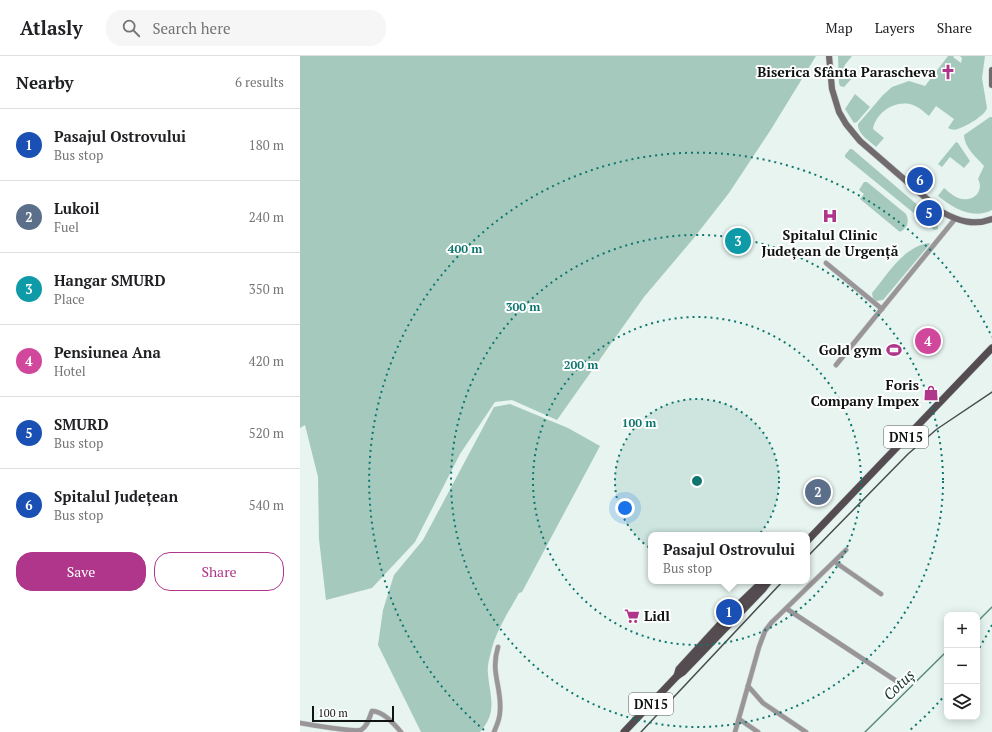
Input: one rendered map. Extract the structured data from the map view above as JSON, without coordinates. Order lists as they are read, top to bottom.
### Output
{
  "streets": {
    "main road": ["DN15"]
  },
  "water": ["Cotuș"],
  "places": {
    "church": ["Biserica Sfânta Parascheva"],
    "hospital": ["Spitalul Clinic Județean de Urgență"],
    "sports": ["Gold gym"],
    "shop": ["Foris Company Impex"],
    "supermarket": ["Lidl"]
  },
  "scale_bar": "100 m",
  "page": {
    "header": "Atlasly",
    "search": "Search here",
    "nav": ["Map", "Layers", "Share"],
    "heading": ["Nearby", "6 results"],
    "list": [
      {
        "mark": "1",
        "name": "Pasajul Ostrovului",
        "note": "Bus stop",
        "value": "180 m"
      },
      {
        "mark": "2",
        "name": "Lukoil",
        "note": "Fuel",
        "value": "240 m"
      },
      {
        "mark": "3",
        "name": "Hangar SMURD",
        "note": "Place",
        "value": "350 m"
      },
      {
        "mark": "4",
        "name": "Pensiunea Ana",
        "note": "Hotel",
        "value": "420 m"
      },
      {
        "mark": "5",
        "name": "SMURD",
        "note": "Bus stop",
        "value": "520 m"
      },
      {
        "mark": "6",
        "name": "Spitalul Județean",
        "note": "Bus stop",
        "value": "540 m"
      }
    ],
    "pins": [
      "6",
      "5",
      "3",
      "4",
      "2",
      "1"
    ],
    "popup": ["Pasajul Ostrovului", "Bus stop"],
    "buttons": ["Save", "Share"],
    "map_buttons": ["+", "−"],
    "scale": "100 m"
  },
  "rings": [
    "400 m",
    "300 m",
    "200 m",
    "100 m"
  ]
}
